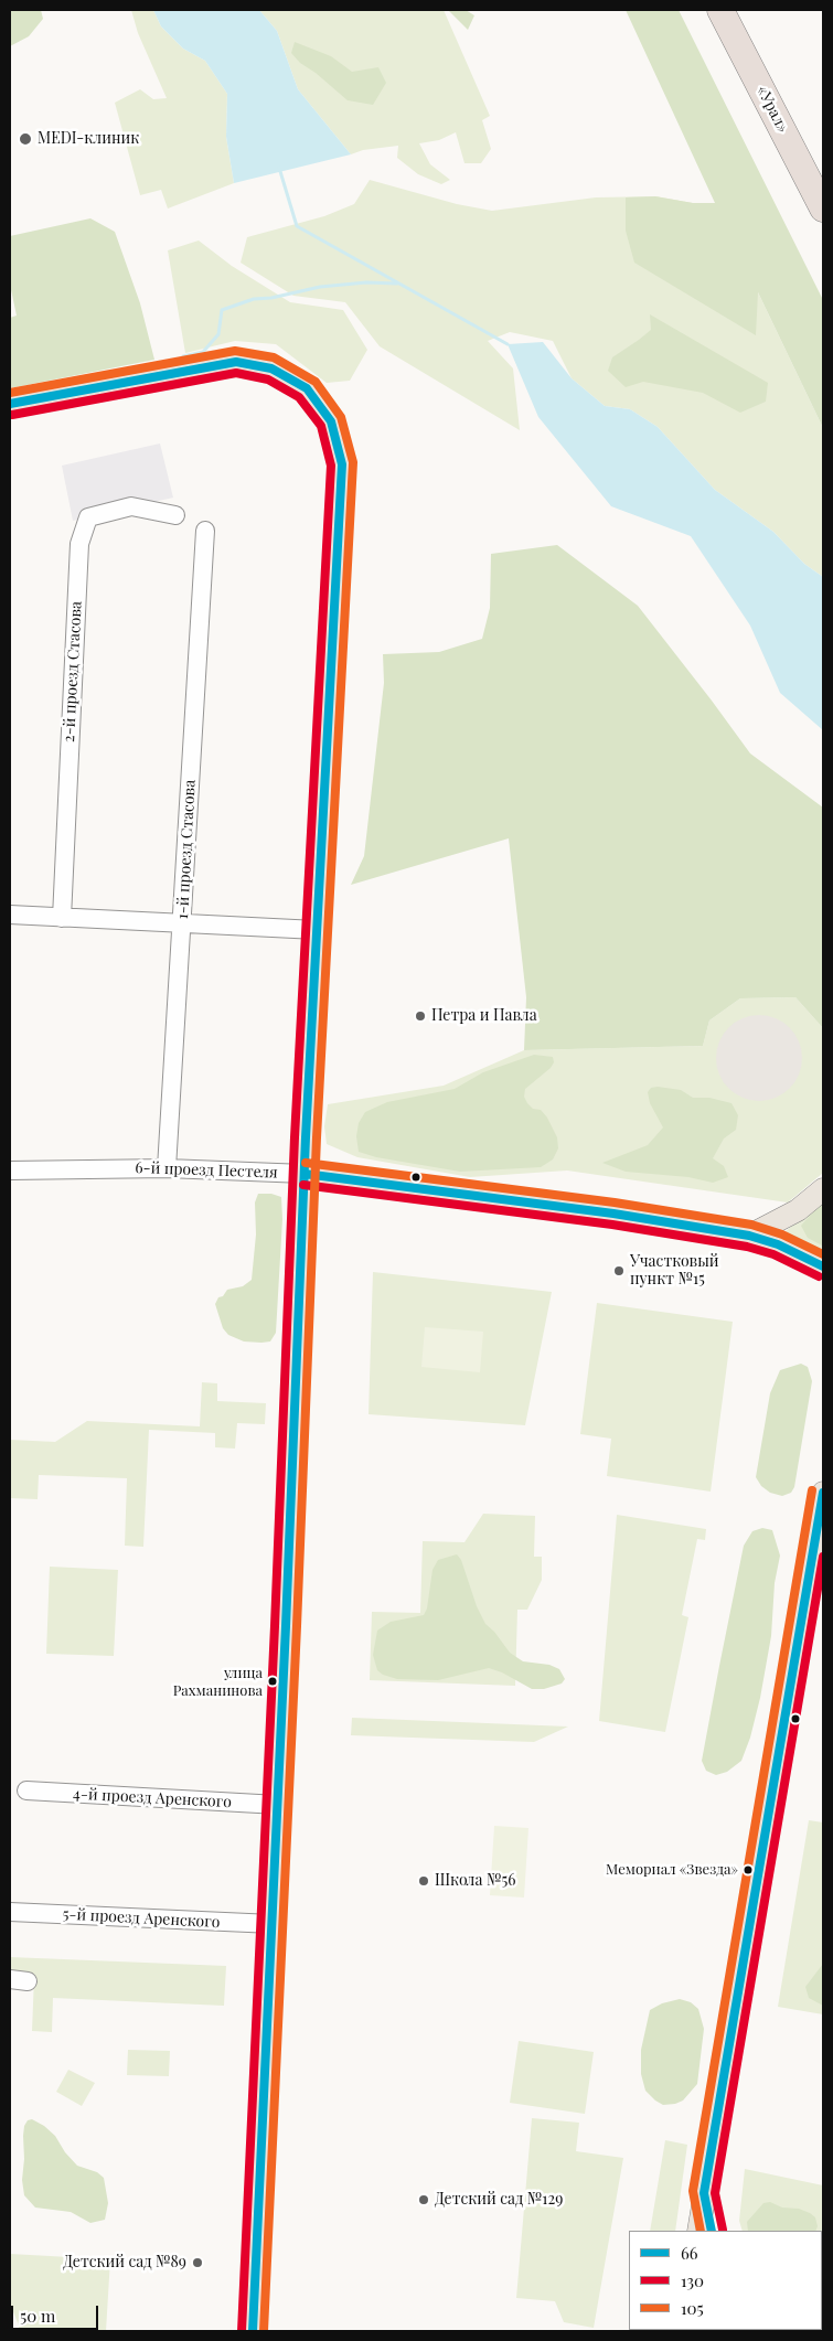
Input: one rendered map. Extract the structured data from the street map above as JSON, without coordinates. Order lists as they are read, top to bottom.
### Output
{
  "streets": {
    "highway": ["«Урал»"],
    "main road": ["6-й проезд Пестеля"],
    "street": [
      "2-й проезд Стасова",
      "1-й проезд Стасова",
      "4-й проезд Аренского",
      "5-й проезд Аренского"
    ]
  },
  "crossings": [
    ["1-й проезд Стасова", "6-й проезд Пестеля"]
  ],
  "places": [
    "MEDI-клиник",
    "Петра и Павла",
    "Участковый пункт №15",
    "улица Рахманинова",
    "Мемориал «Звезда»",
    "Школа №56",
    "Детский сад №129",
    "Детский сад №89"
  ],
  "lines": ["transit line 105", "transit line 66", "transit line 130"],
  "legend": ["66", "130", "105"],
  "scale_bar": "50 m"
}
